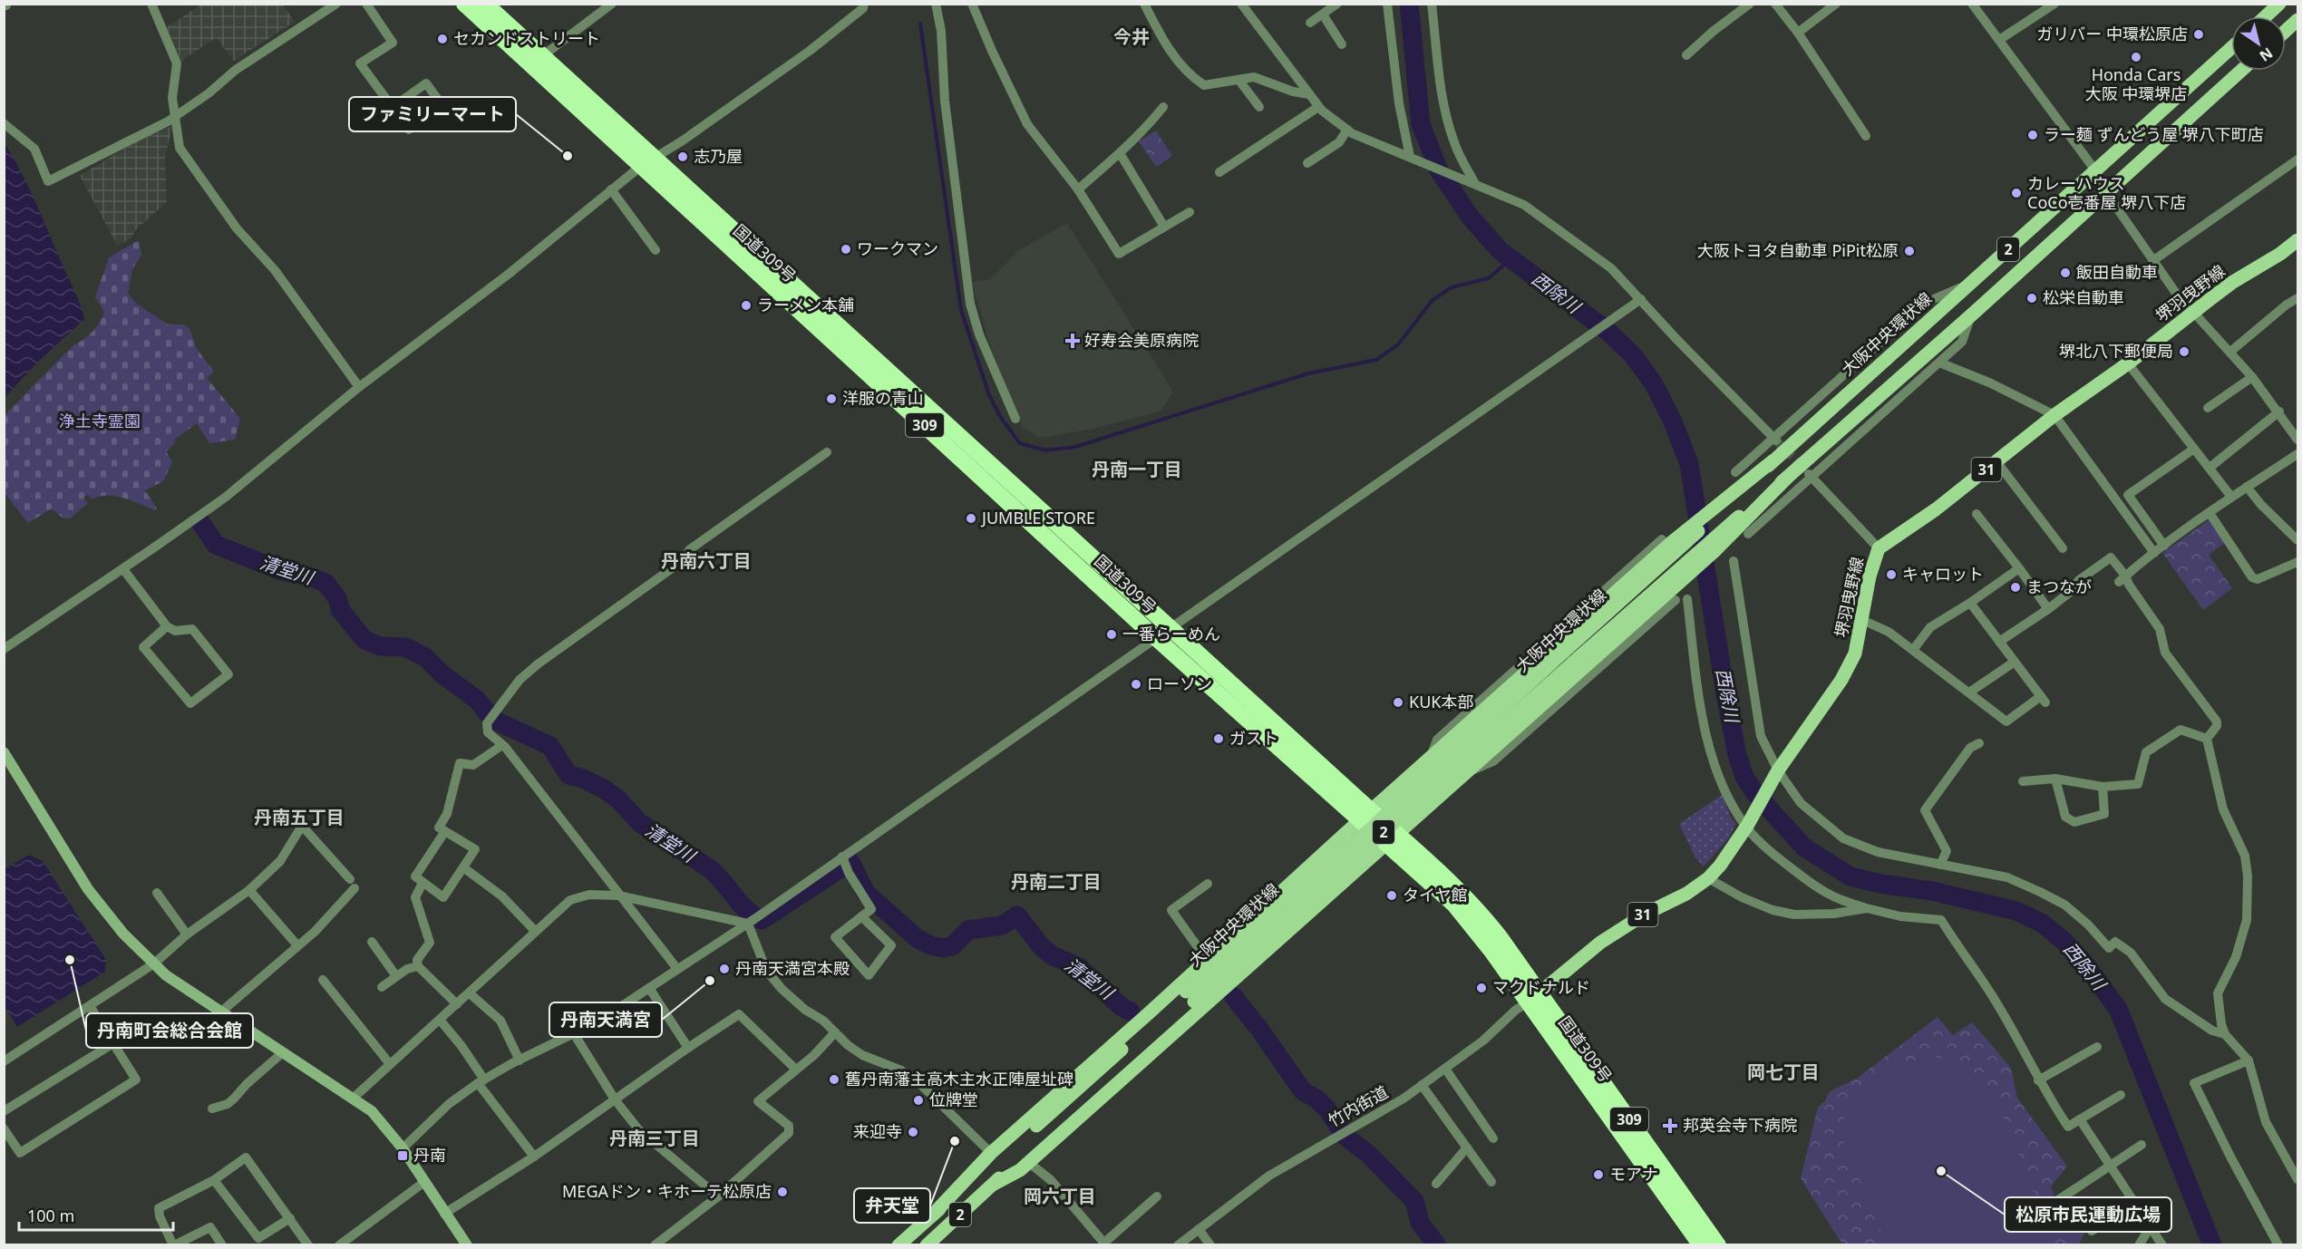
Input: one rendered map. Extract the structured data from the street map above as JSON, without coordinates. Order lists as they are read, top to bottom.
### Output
{
  "streets": {
    "highway": ["国道309号", "309"],
    "main road": [
      "2",
      "堺羽曳野線",
      "大阪中央環状線",
      "31"
    ],
    "street": ["竹内街道"]
  },
  "crossings": [
    ["2", "大阪中央環状線"],
    ["国道309号", "堺羽曳野線"],
    ["国道309号", "竹内街道"],
    ["堺羽曳野線", "竹内街道"]
  ],
  "districts": [
    "今井",
    "丹南一丁目",
    "丹南六丁目",
    "丹南五丁目",
    "丹南二丁目",
    "岡七丁目",
    "丹南三丁目",
    "岡六丁目"
  ],
  "water": ["西除川", "清堂川"],
  "parks": ["浄土寺霊園"],
  "places": {
    "other": [
      "ガリバー 中環松原店",
      "セカンドストリート",
      "Honda Cars 大阪 中環堺店",
      "ラー麺 ずんどう屋 堺八下町店",
      "ファミリーマート",
      "志乃屋",
      "カレーハウス CoCo壱番屋 堺八下店",
      "ワークマン",
      "大阪トヨタ自動車 PiPit松原",
      "飯田自動車",
      "松栄自動車",
      "ラーメン本舗",
      "堺北八下郵便局",
      "洋服の青山",
      "JUMBLE STORE",
      "キャロット",
      "まつなが",
      "一番らーめん",
      "ローソン",
      "KUK本部",
      "ガスト",
      "タイヤ館",
      "丹南町会総合会館",
      "丹南天満宮本殿",
      "丹南天満宮",
      "マクドナルド",
      "舊丹南藩主高木主水正陣屋址碑",
      "位牌堂",
      "来迎寺",
      "弁天堂",
      "松原市民運動広場",
      "モアナ",
      "MEGAドン・キホーテ松原店"
    ],
    "health": ["好寿会美原病院", "邦英会寺下病院"],
    "transit": ["丹南"]
  },
  "scale_bar": "100 m",
  "north": "bottom right"
}
